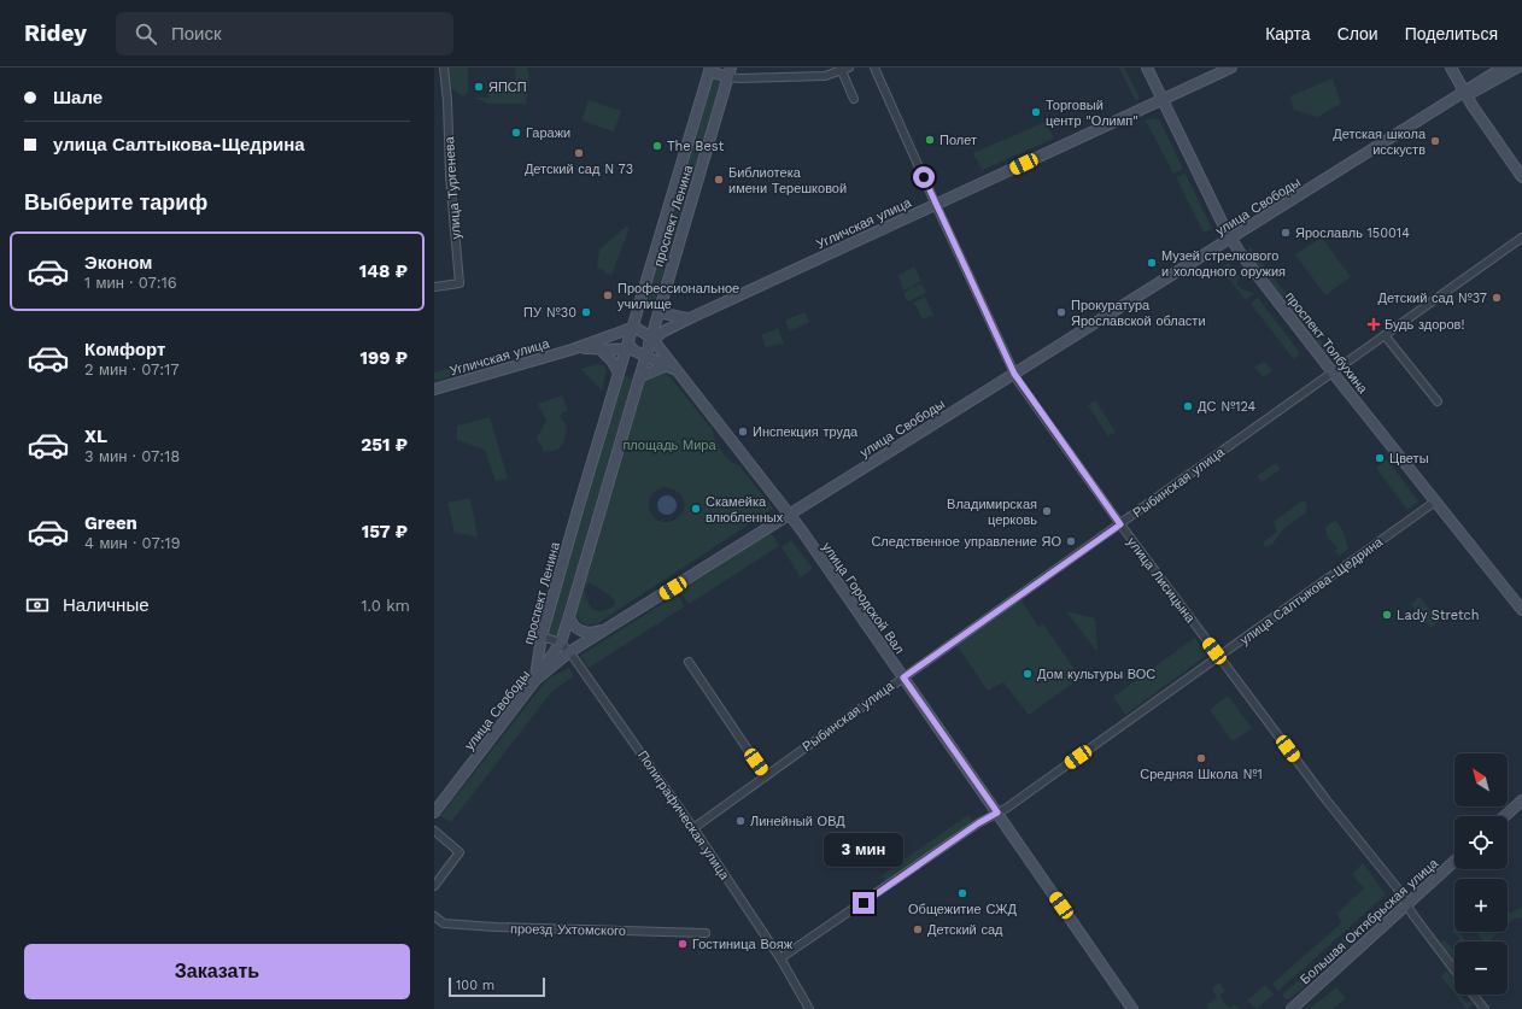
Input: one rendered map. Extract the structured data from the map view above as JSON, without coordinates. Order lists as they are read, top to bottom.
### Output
{
  "streets": {
    "main road": [
      "улица Свободы",
      "проспект Ленина",
      "Угличская улица",
      "проспект Толбухина",
      "улица Городской Вал",
      "Большая Октябрьская улица"
    ],
    "street": [
      "улица Тургенева",
      "Рыбинская улица",
      "улица Лисицына",
      "улица Салтыкова-Щедрина",
      "Полиграфическая улица",
      "проезд Ухтомского"
    ]
  },
  "crossings": [
    ["улица Свободы", "проспект Ленина"],
    ["улица Свободы", "проспект Толбухина"],
    ["улица Свободы", "улица Лисицына"],
    ["улица Свободы", "улица Городской Вал"],
    ["улица Свободы", "Полиграфическая улица"],
    ["проспект Ленина", "Угличская улица"],
    ["проспект Ленина", "улица Городской Вал"],
    ["проспект Ленина", "Полиграфическая улица"],
    ["Угличская улица", "проспект Толбухина"],
    ["Угличская улица", "улица Лисицына"],
    ["Угличская улица", "улица Городской Вал"],
    ["проспект Толбухина", "Рыбинская улица"],
    ["проспект Толбухина", "улица Салтыкова-Щедрина"],
    ["Рыбинская улица", "улица Лисицына"],
    ["Рыбинская улица", "улица Городской Вал"],
    ["Рыбинская улица", "Полиграфическая улица"],
    ["улица Лисицына", "улица Салтыкова-Щедрина"],
    ["улица Лисицына", "Большая Октябрьская улица"],
    ["улица Салтыкова-Щедрина", "улица Городской Вал"],
    ["улица Салтыкова-Щедрина", "Полиграфическая улица"]
  ],
  "parks": ["площадь Мира"],
  "places": {
    "other": [
      "ЯПСП",
      "Торговый центр \"Олимп\"",
      "Гаражи",
      "Полет",
      "Детская школа исскуств",
      "The Best",
      "Детский сад N 73",
      "Библиотека имени Терешковой",
      "Ярославль 150014",
      "Музей стрелкового и холодного оружия",
      "Профессиональное училище",
      "Детский сад №37",
      "ПУ №30",
      "Прокуратура Ярославской области",
      "ДС №124",
      "Инспекция труда",
      "Цветы",
      "Скамейка влюбленных",
      "Владимирская церковь",
      "Следственное управление ЯО",
      "Lady Stretch",
      "Дом культуры ВОС",
      "Средняя Школа №1",
      "Линейный ОВД",
      "Общежитие СЖД",
      "Детский сад",
      "Гостиница Вояж"
    ],
    "health": ["Будь здоров!"]
  },
  "scale_bar": "100 m",
  "north": "top left",
  "page": {
    "header": "Ridey",
    "search": "Поиск",
    "nav": ["Карта", "Слои", "Поделиться"],
    "banner": ["Шале", "улица Салтыкова-Щедрина"],
    "heading": "Выберите тариф",
    "list": [
      {
        "name": "Эконом",
        "note": "1 мин · 07:16",
        "value": "148 ₽"
      },
      {
        "name": "Комфорт",
        "note": "2 мин · 07:17",
        "value": "199 ₽"
      },
      {
        "name": "XL",
        "note": "3 мин · 07:18",
        "value": "251 ₽"
      },
      {
        "name": "Green",
        "note": "4 мин · 07:19",
        "value": "157 ₽"
      }
    ],
    "pay": ["Наличные", "1.0 km"],
    "map_buttons": ["+", "−"],
    "bubble": "3 мин",
    "buttons": "Заказать",
    "scale": "100 m"
  }
}
